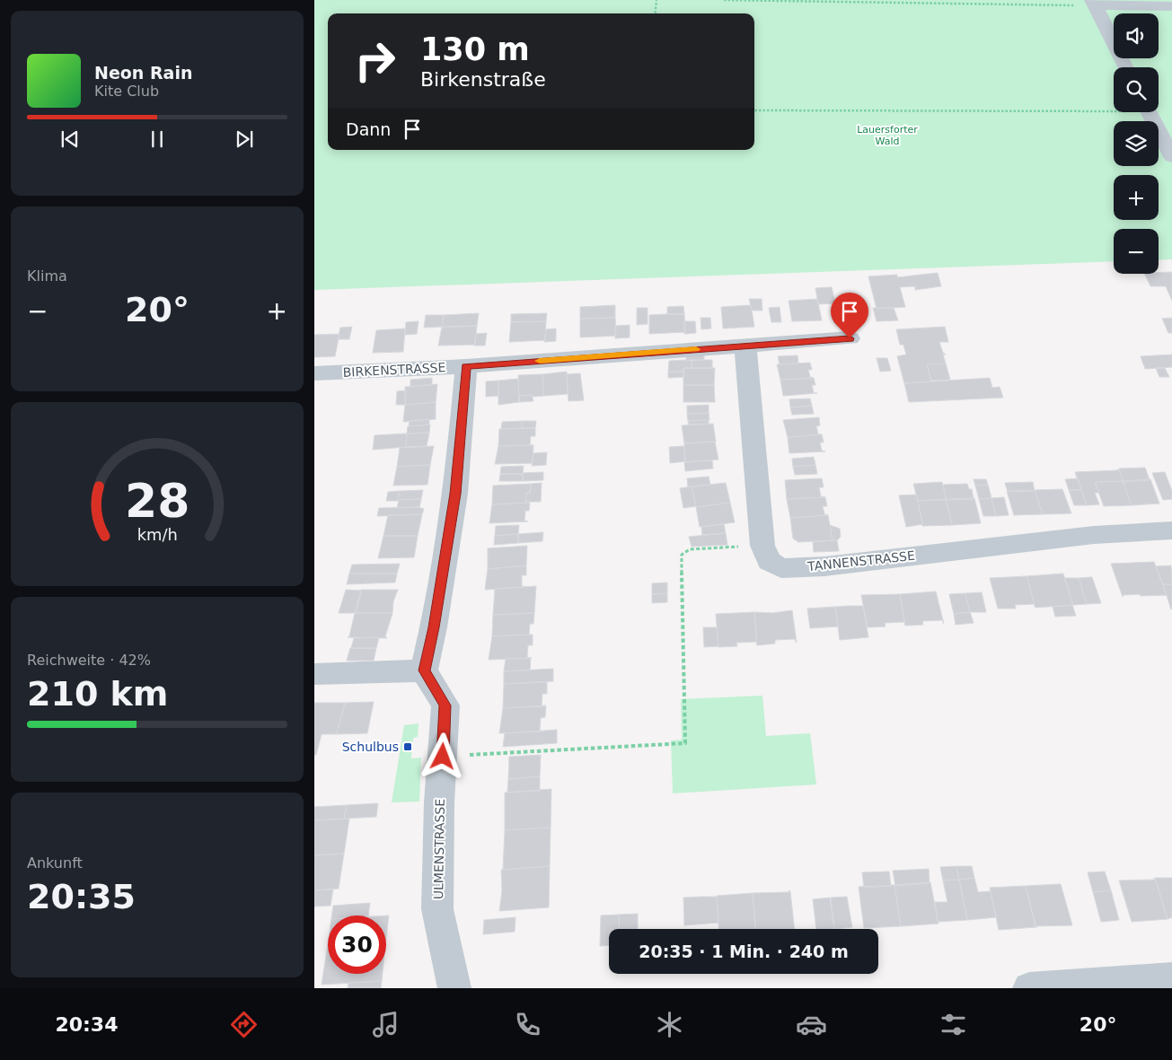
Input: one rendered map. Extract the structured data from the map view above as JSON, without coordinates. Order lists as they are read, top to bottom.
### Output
{
  "streets": {
    "street": ["BIRKENSTRASSE", "TANNENSTRASSE", "ULMENSTRASSE"]
  },
  "crossings": [
    ["BIRKENSTRASSE", "TANNENSTRASSE"]
  ],
  "parks": ["Lauersforter Wald"],
  "places": {
    "transit": ["Schulbus"]
  },
  "page": {
    "map_buttons": ["+", "−"],
    "turn": ["130 m", "Birkenstraße"],
    "song": ["Neon Rain", "Kite Club"],
    "then": "Dann",
    "tile": [
      "Klima",
      ["Reichweite · 42%", "210 km"],
      ["Ankunft", "20:35"]
    ],
    "heat": ["−", "20°", "+"],
    "limit": "30",
    "trip": "20:35 · 1 Min. · 240 m",
    "tabs": ["20:34", "20°"],
    "gauge": ["28", "km/h"]
  }
}
